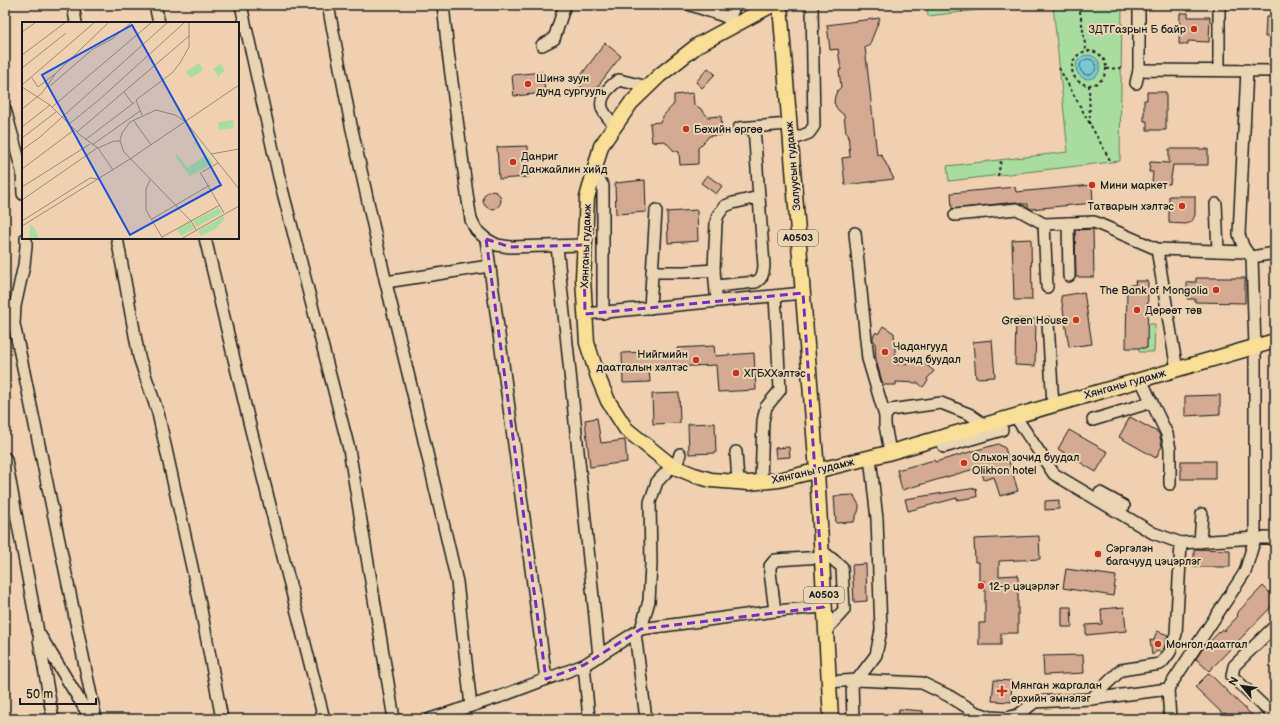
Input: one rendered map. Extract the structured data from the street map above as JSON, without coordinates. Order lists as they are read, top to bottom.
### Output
{
  "streets": {
    "main road": ["Залуусын гудамж", "A0503", "Хянганы гудамж"]
  },
  "crossings": [
    ["Залуусын гудамж", "A0503"],
    ["Залуусын гудамж", "Хянганы гудамж"],
    ["A0503", "Хянганы гудамж"]
  ],
  "places": {
    "other": [
      "ЗДТГазрын Б байр",
      "Шинэ зуун дунд сургууль",
      "Бөхийн өргөө",
      "Данриг Данжайлин хийд",
      "Мини маркет",
      "Татварын хэлтэс",
      "The Bank of Mongolia",
      "Дөрөөт төв",
      "Green House",
      "Чадангууд зочид буудал",
      "Нийгмийн даатгалын хэлтэс",
      "ХГБХХэлтэс",
      "Ольхон зочид буудал Olikhon hotel",
      "Сэргэлэн багачууд цэцэрлэг",
      "12-р цэцэрлэг",
      "Монгол даатгал"
    ],
    "health": ["Мянган жаргалан өрхийн эмнэлэг"]
  },
  "scale_bar": "50 m",
  "north": "top left"
}
